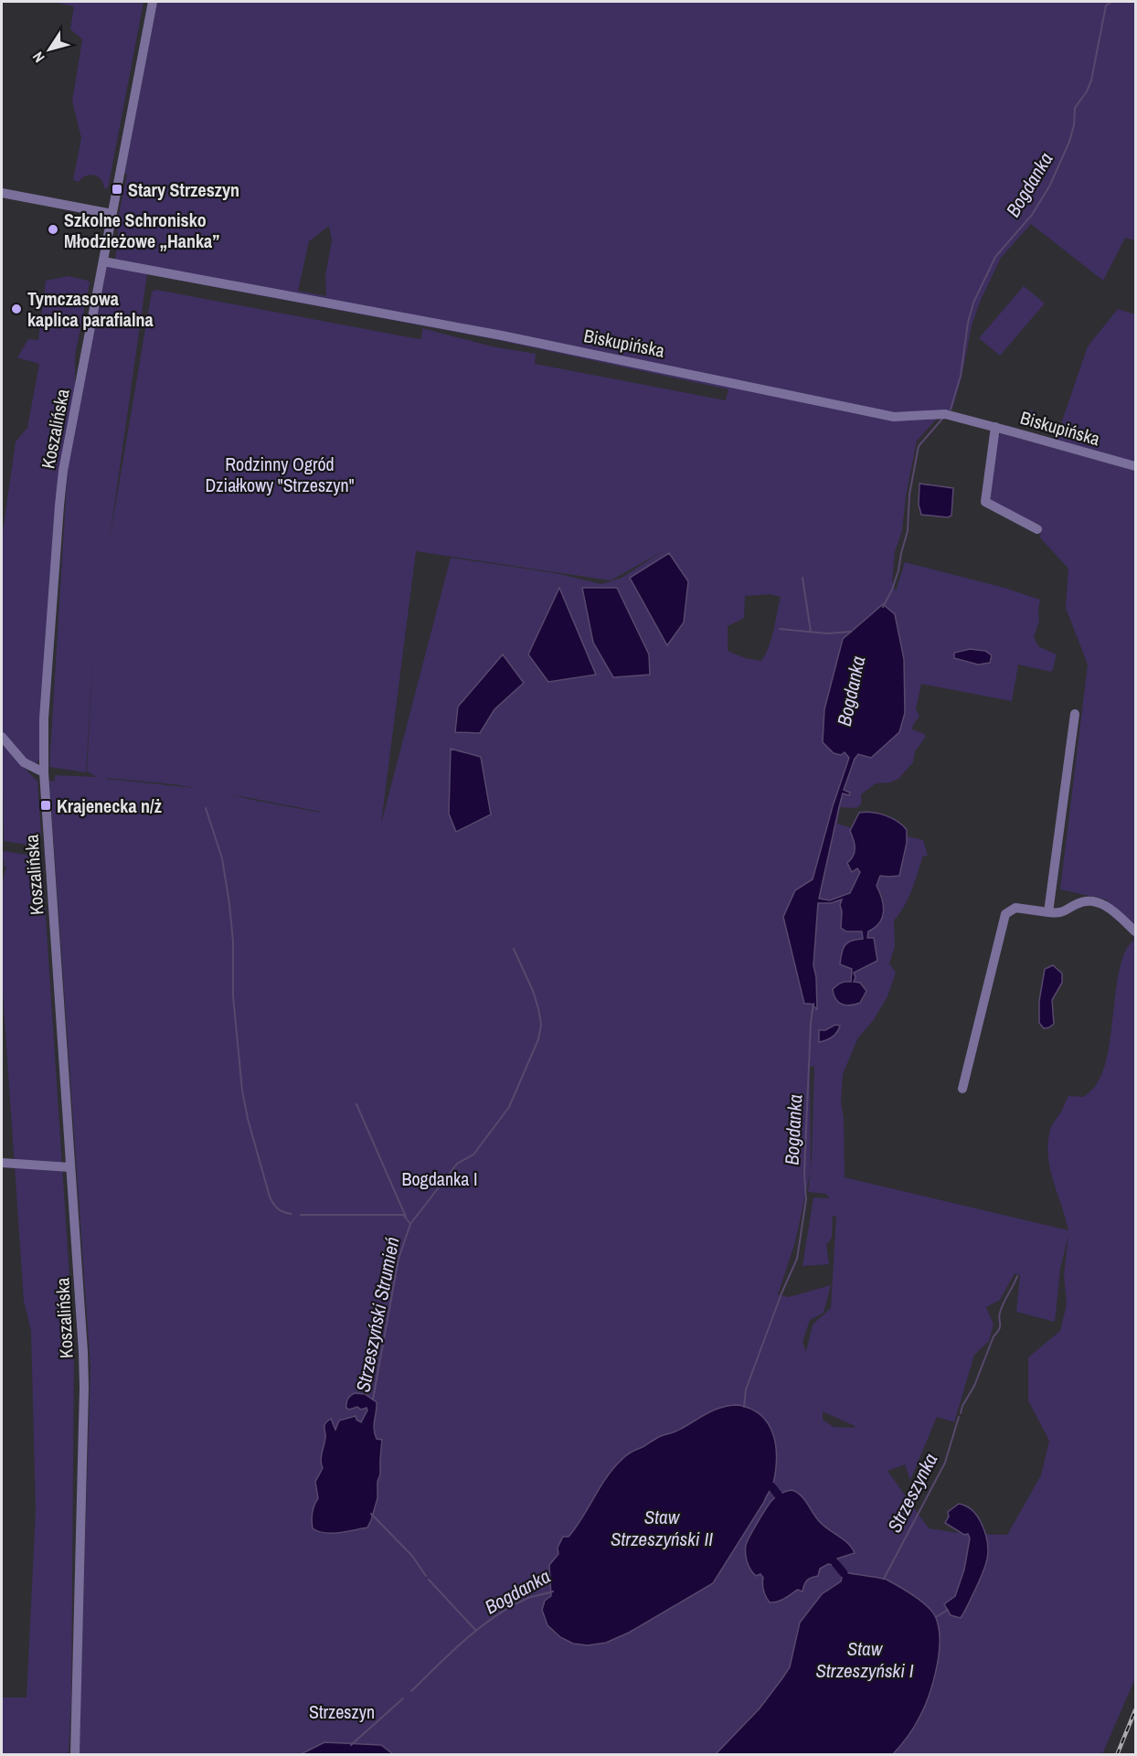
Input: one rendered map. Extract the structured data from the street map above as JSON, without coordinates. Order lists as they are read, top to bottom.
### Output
{
  "streets": {
    "street": ["Biskupińska", "Koszalińska"]
  },
  "crossings": [
    ["Biskupińska", "Koszalińska"]
  ],
  "water": [
    "Bogdanka",
    "Strzeszyński Strumień",
    "Strzeszynka",
    "Staw Strzeszyński II",
    "Staw Strzeszyński I"
  ],
  "parks": ["Rodzinny Ogród Działkowy \"Strzeszyn\"", "Bogdanka I", "Strzeszyn"],
  "places": {
    "transit": ["Stary Strzeszyn", "Krajenecka n/ż"],
    "other": ["Szkolne Schronisko Młodzieżowe „Hanka”", "Tymczasowa kaplica parafialna"]
  },
  "north": "bottom left"
}
